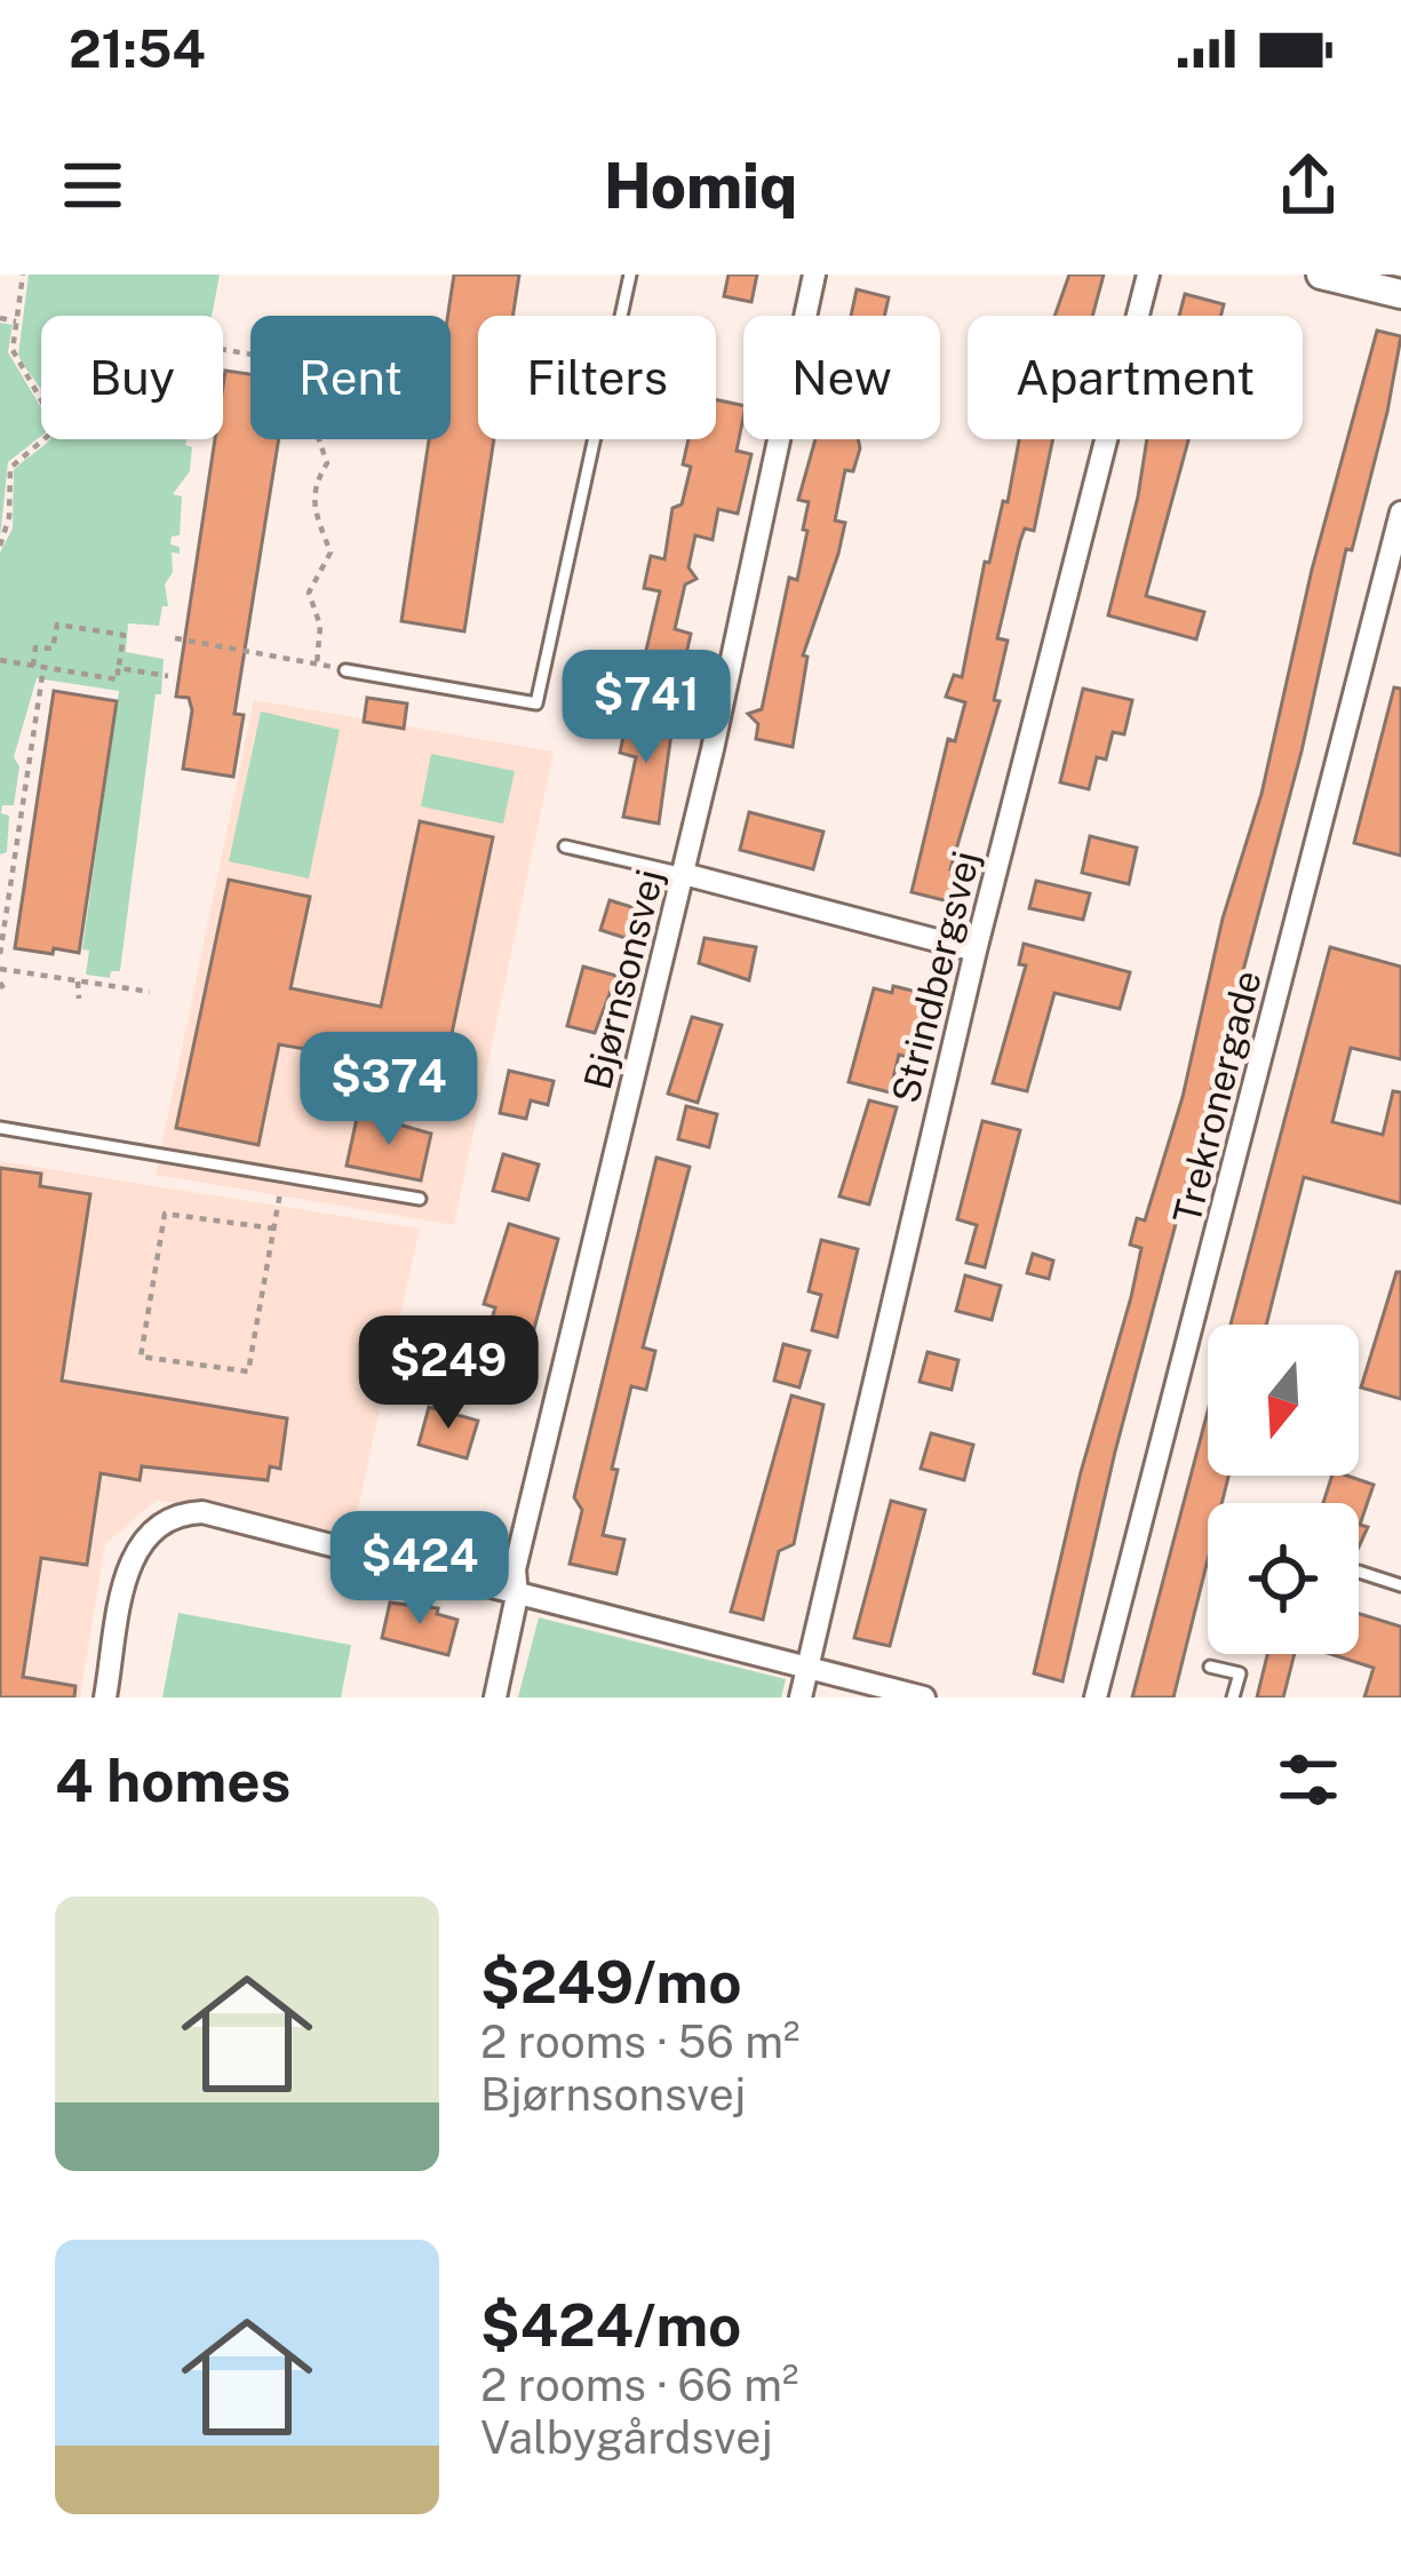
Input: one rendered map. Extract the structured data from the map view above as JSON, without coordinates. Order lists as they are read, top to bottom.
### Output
{
  "streets": {
    "street": ["Strindbergsvej", "Bjørnsonsvej", "Trekronergade"]
  },
  "north": "bottom",
  "page": {
    "status": "21:54",
    "header": "Homiq",
    "chip": [
      "Buy",
      "Rent",
      "Filters",
      "New",
      "Apartment"
    ],
    "price": [
      "$741",
      "$374",
      "$249",
      "$424"
    ],
    "heading": "4 homes",
    "list": [
      {
        "name": "$249/mo",
        "note": "2 rooms · 56 m² · Bjørnsonsvej"
      },
      {
        "name": "$424/mo",
        "note": "2 rooms · 66 m² · Valbygårdsvej"
      }
    ]
  }
}
